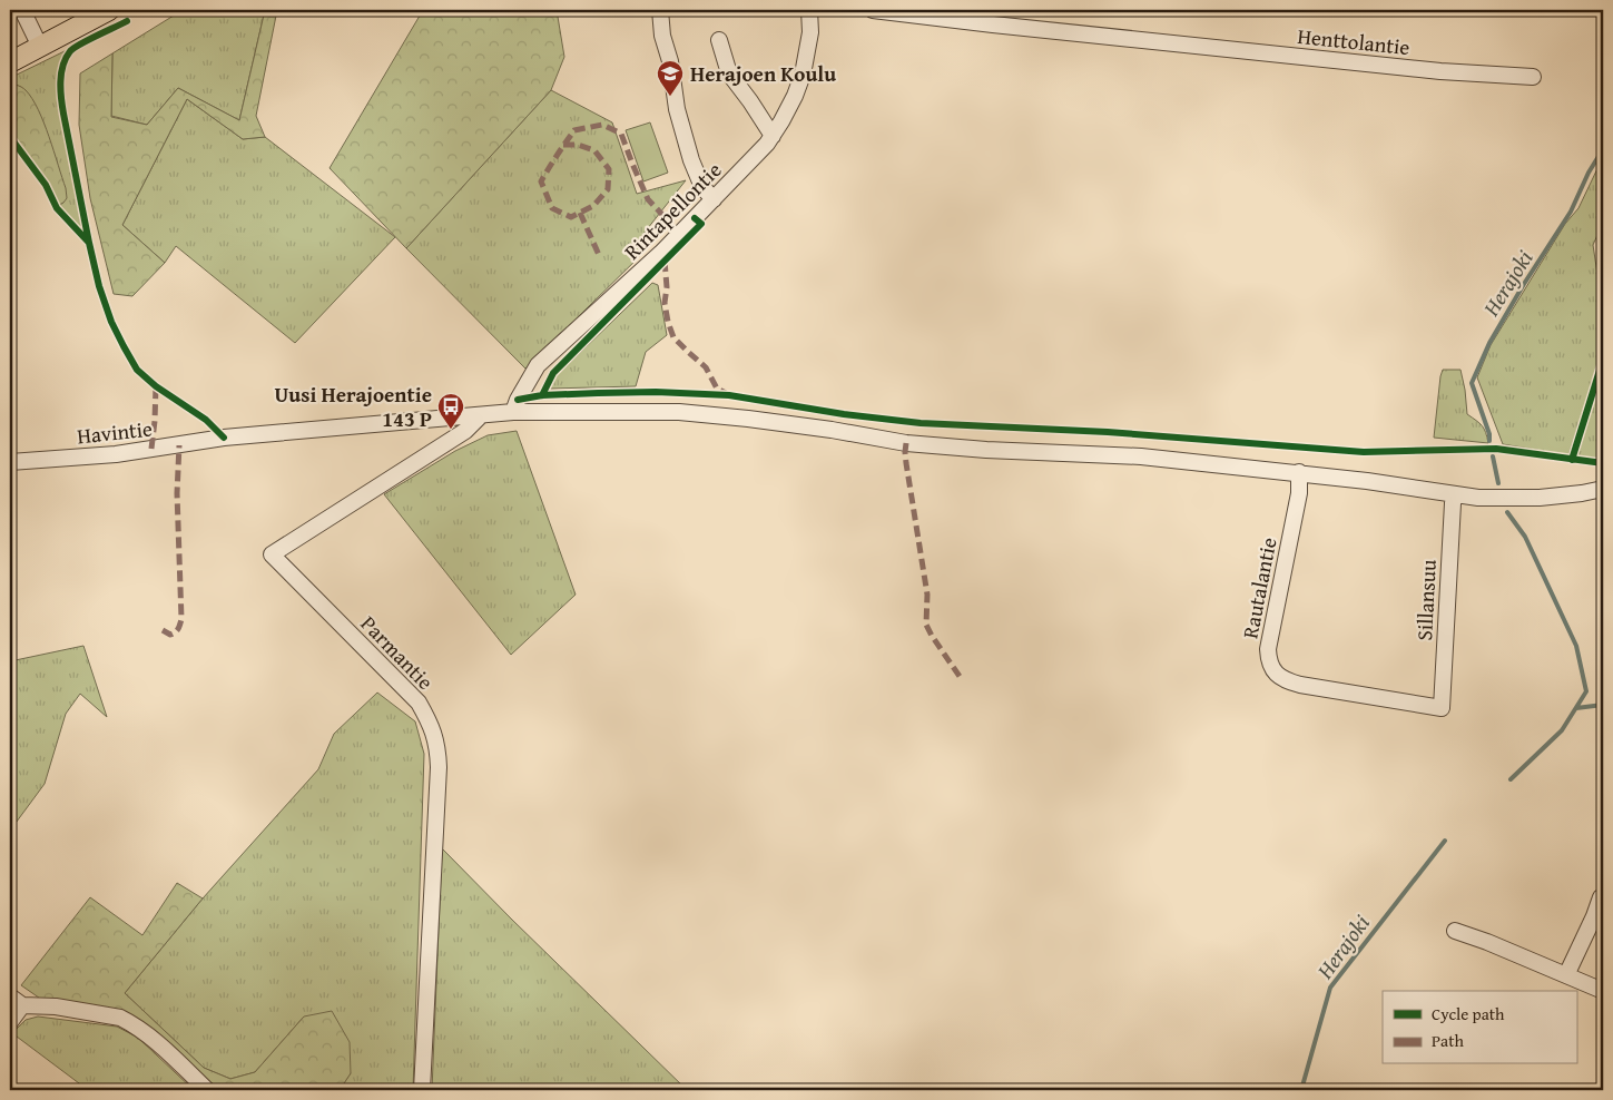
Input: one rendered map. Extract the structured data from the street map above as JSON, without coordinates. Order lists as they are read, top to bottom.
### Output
{
  "streets": {
    "street": [
      "Henttolantie",
      "Rintapellontie",
      "Havintie",
      "Rautalantie",
      "Sillansuu",
      "Parmantie"
    ]
  },
  "crossings": [
    ["Rintapellontie", "Havintie"],
    ["Havintie", "Rautalantie"],
    ["Havintie", "Sillansuu"],
    ["Havintie", "Parmantie"],
    ["Rautalantie", "Sillansuu"]
  ],
  "water": ["Herajoki"],
  "places": {
    "school or university": ["Herajoen Koulu"],
    "bus stop": ["Uusi Herajoentie 143 P"]
  },
  "legend": ["Cycle path", "Path"]
}
